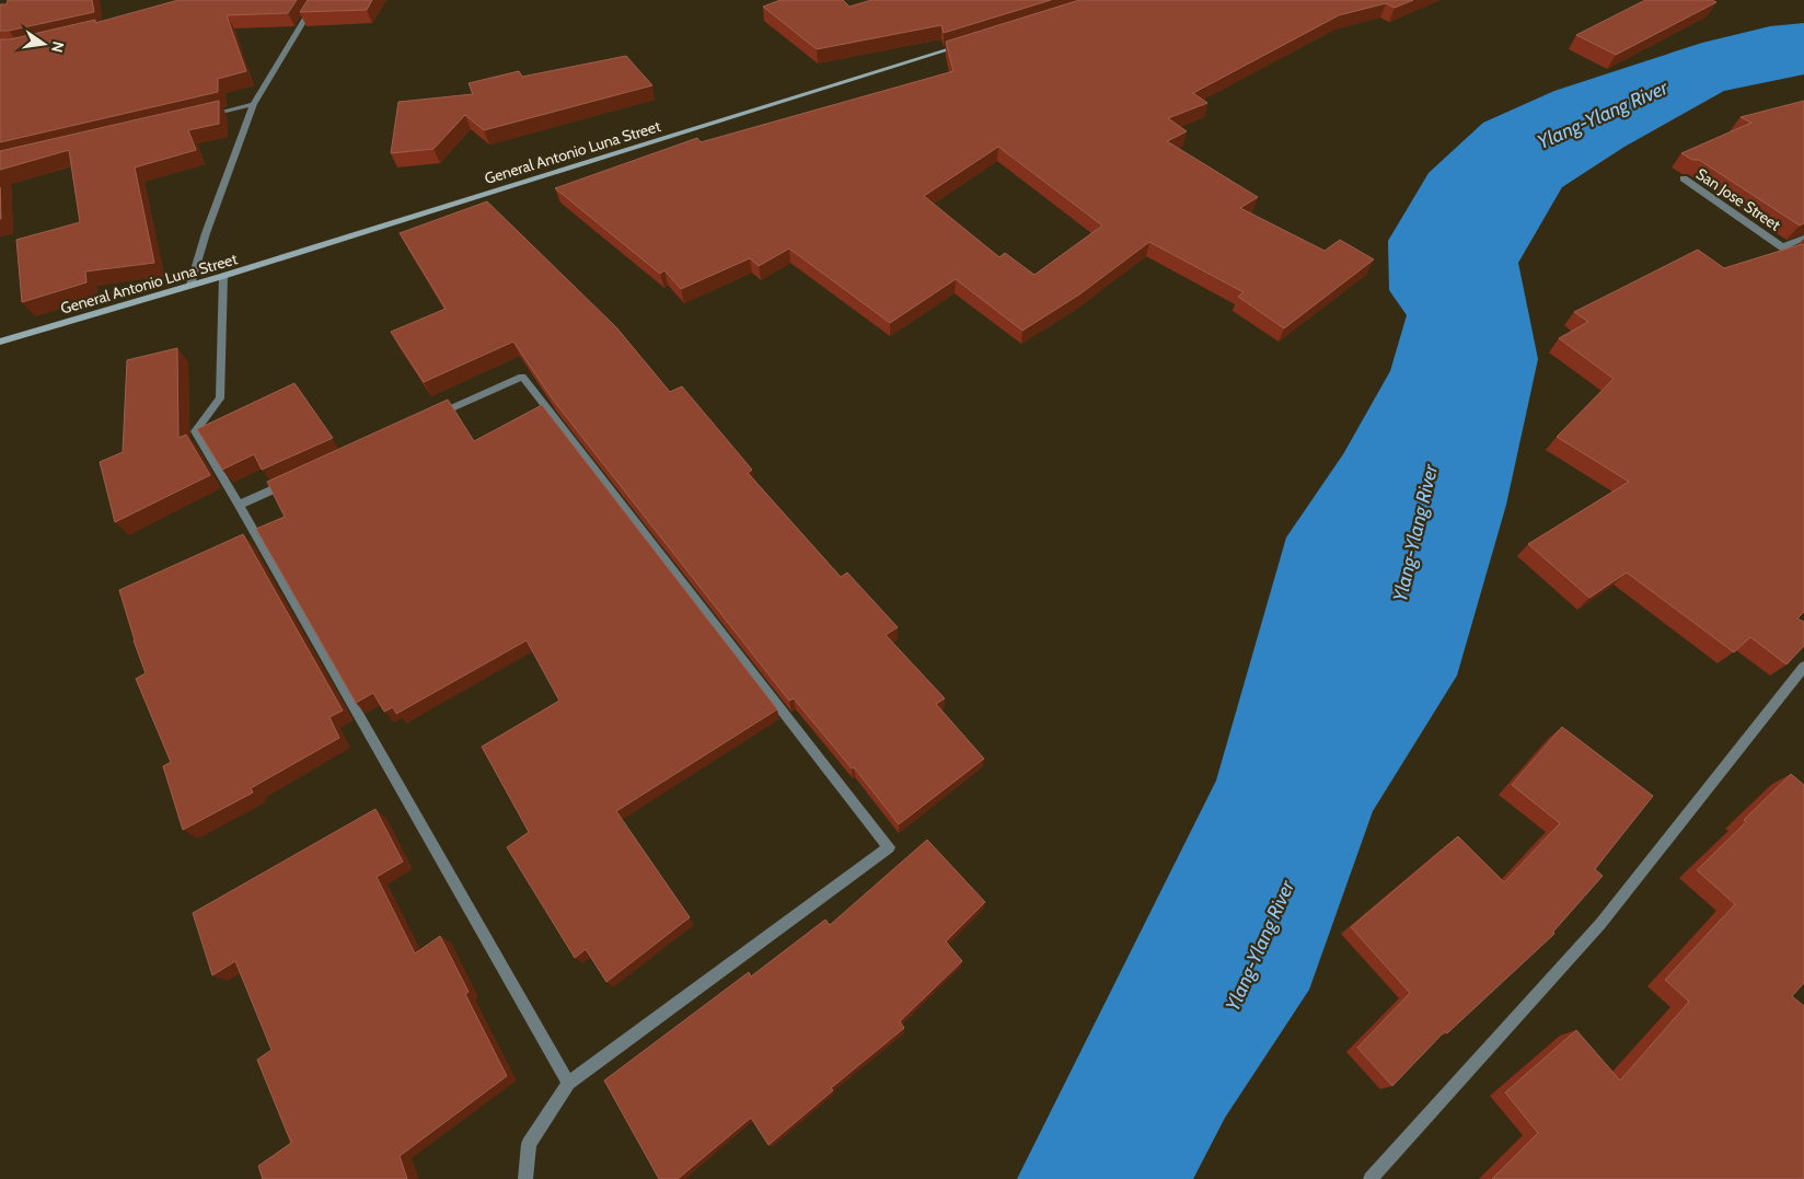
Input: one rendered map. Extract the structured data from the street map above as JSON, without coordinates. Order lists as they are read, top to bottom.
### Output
{
  "streets": {
    "main road": ["General Antonio Luna Street"],
    "street": ["San Jose Street"]
  },
  "water": ["Ylang-Ylang River"],
  "north": "right"
}
